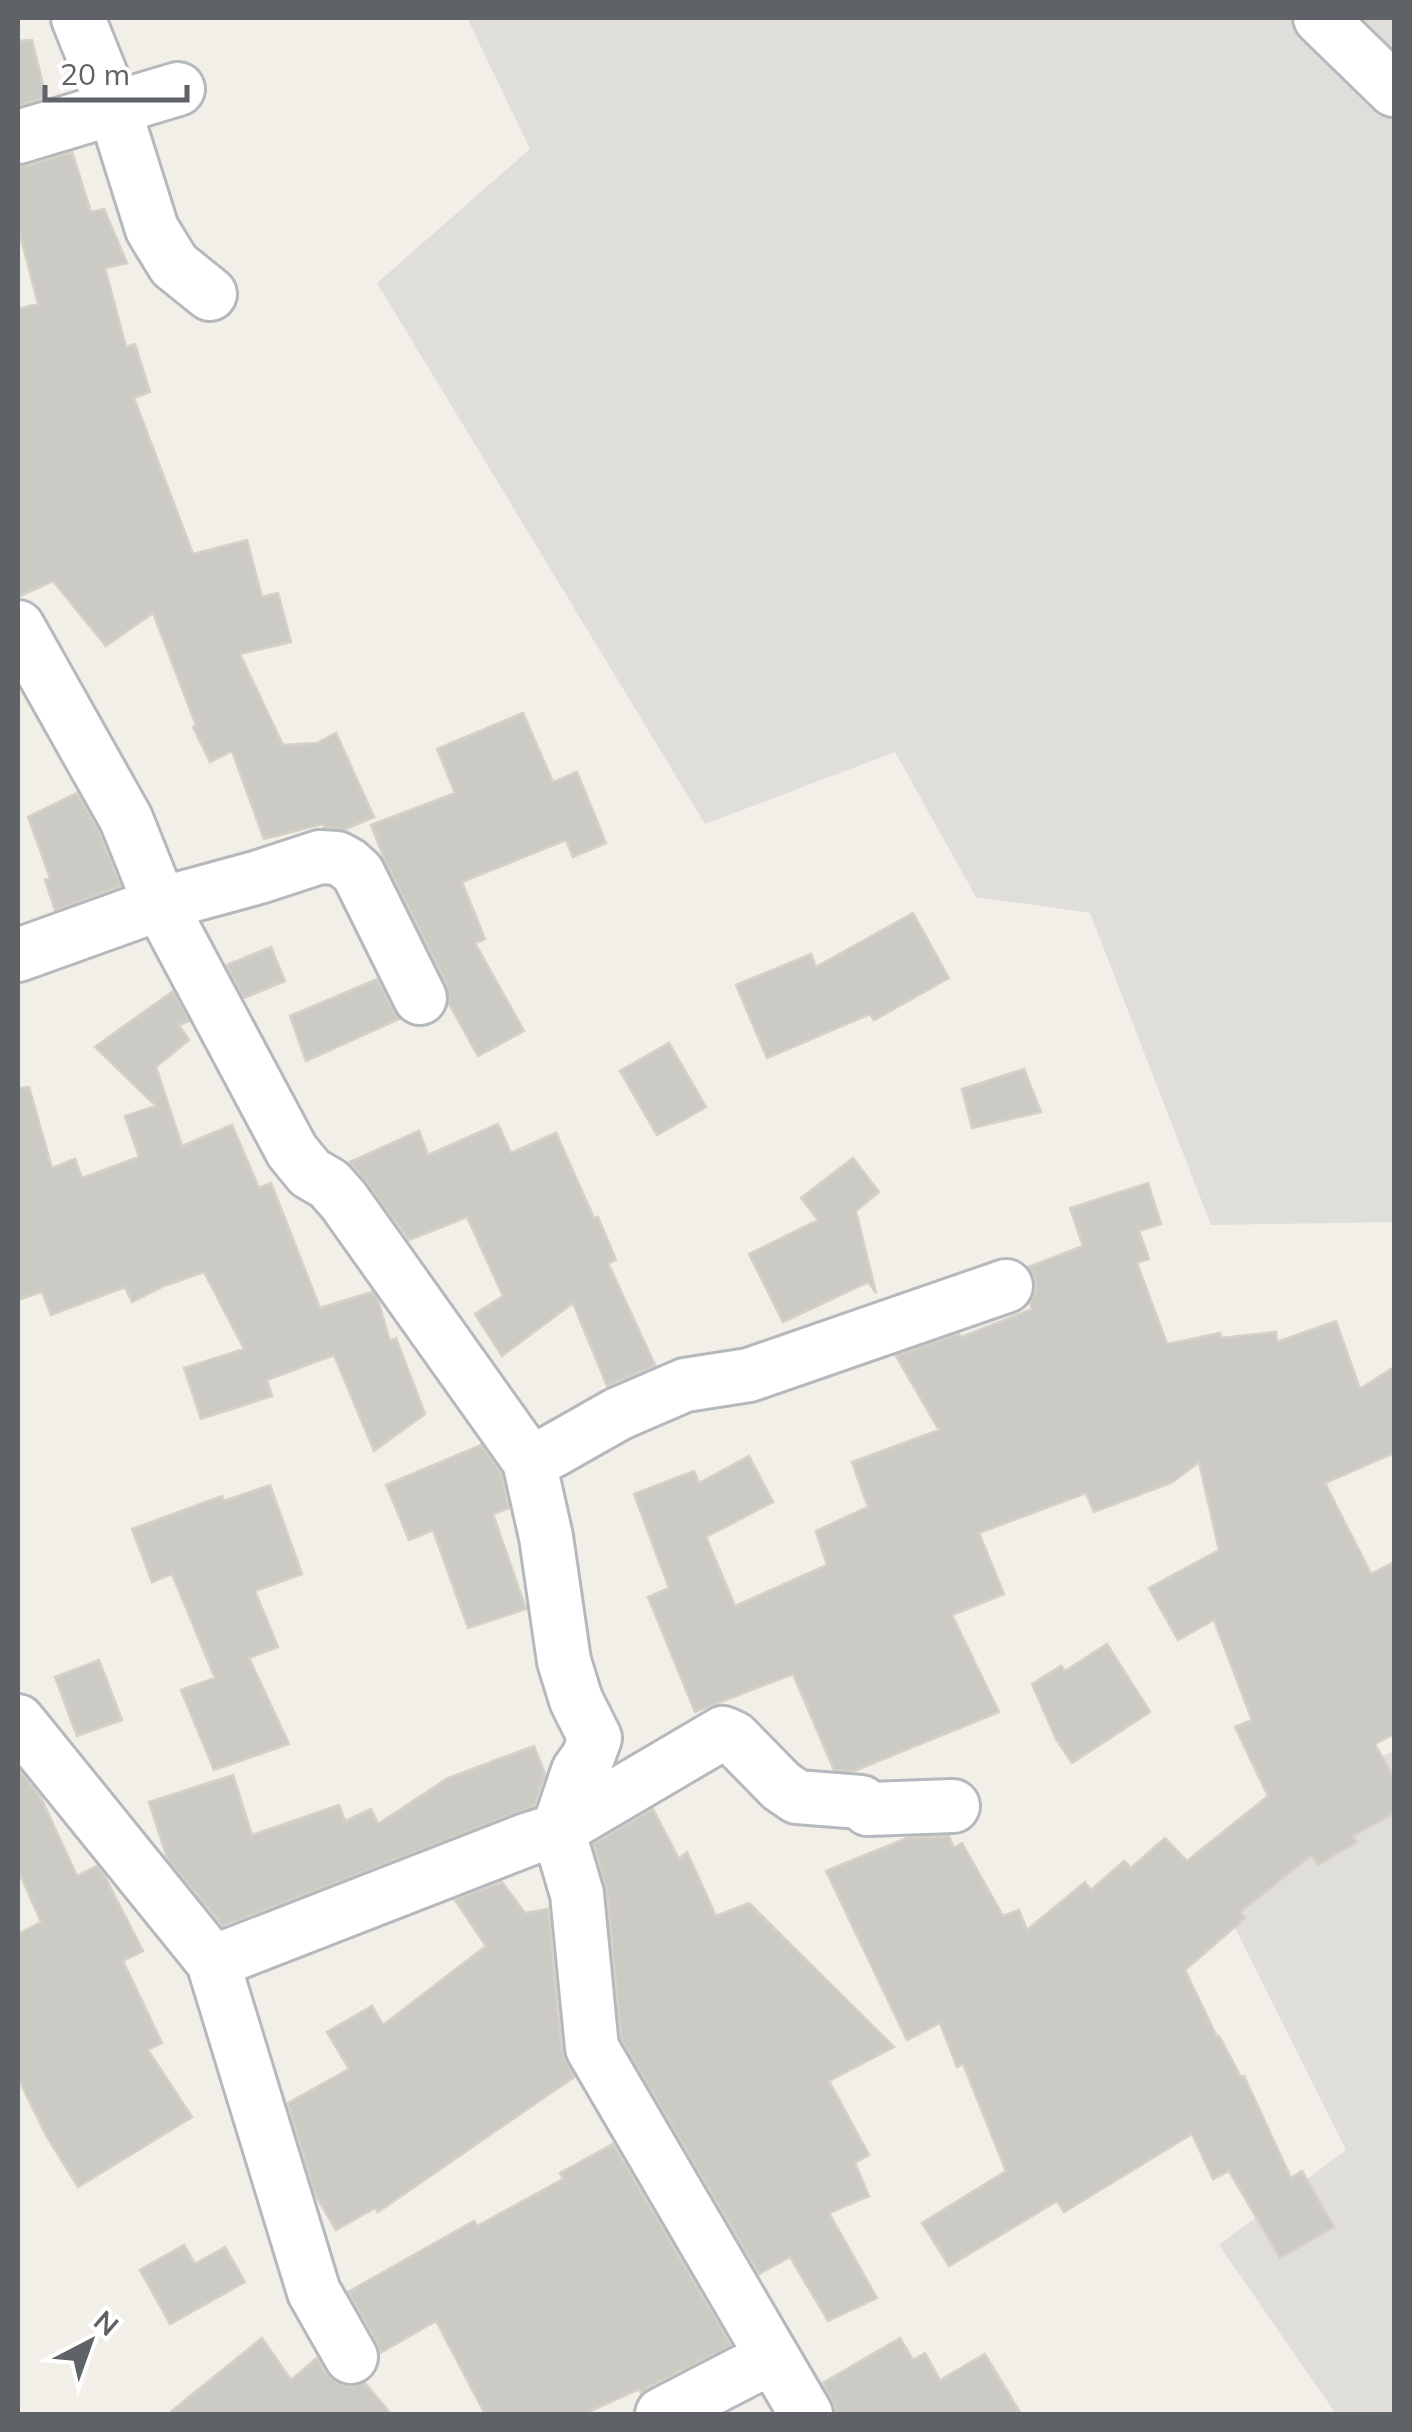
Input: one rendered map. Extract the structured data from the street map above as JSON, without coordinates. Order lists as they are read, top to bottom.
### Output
{
  "scale_bar": "20 m",
  "north": "top right"
}
